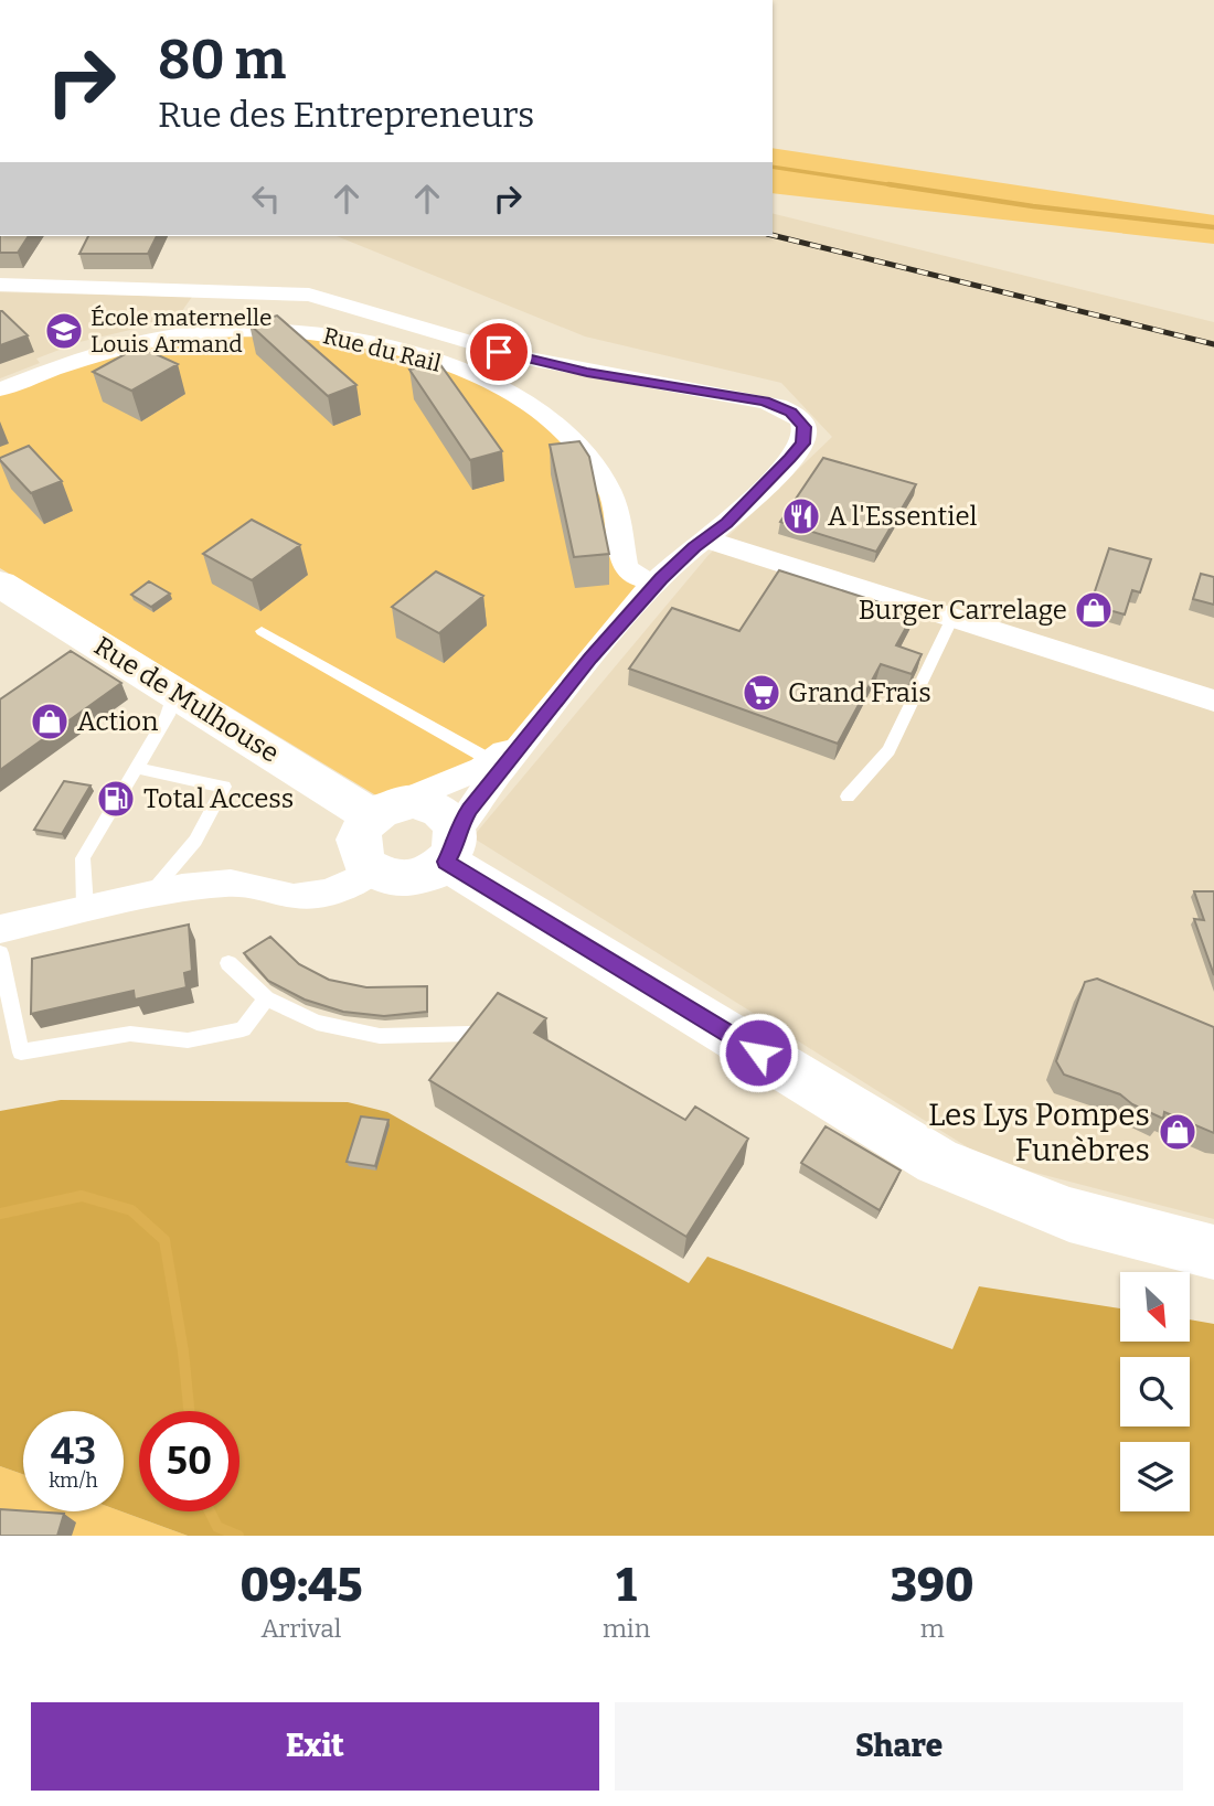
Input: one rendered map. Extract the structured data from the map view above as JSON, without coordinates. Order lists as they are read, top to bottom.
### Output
{
  "streets": {
    "main road": ["Rue de Mulhouse"],
    "street": ["Rue du Rail"]
  },
  "places": {
    "school or university": ["École maternelle Louis Armand"],
    "restaurant": ["A l'Essentiel"],
    "shop": ["Burger Carrelage", "Action", "Les Lys Pompes Funèbres"],
    "supermarket": ["Grand Frais"],
    "fuel station": ["Total Access"]
  },
  "north": "bottom right",
  "page": {
    "turn": ["80 m", "Rue des Entrepreneurs"],
    "speed": "43 km/h",
    "limit": "50",
    "eta": [
      "09:45",
      "Arrival",
      "1",
      "min",
      "390",
      "m"
    ],
    "buttons": ["Exit", "Share"]
  }
}
